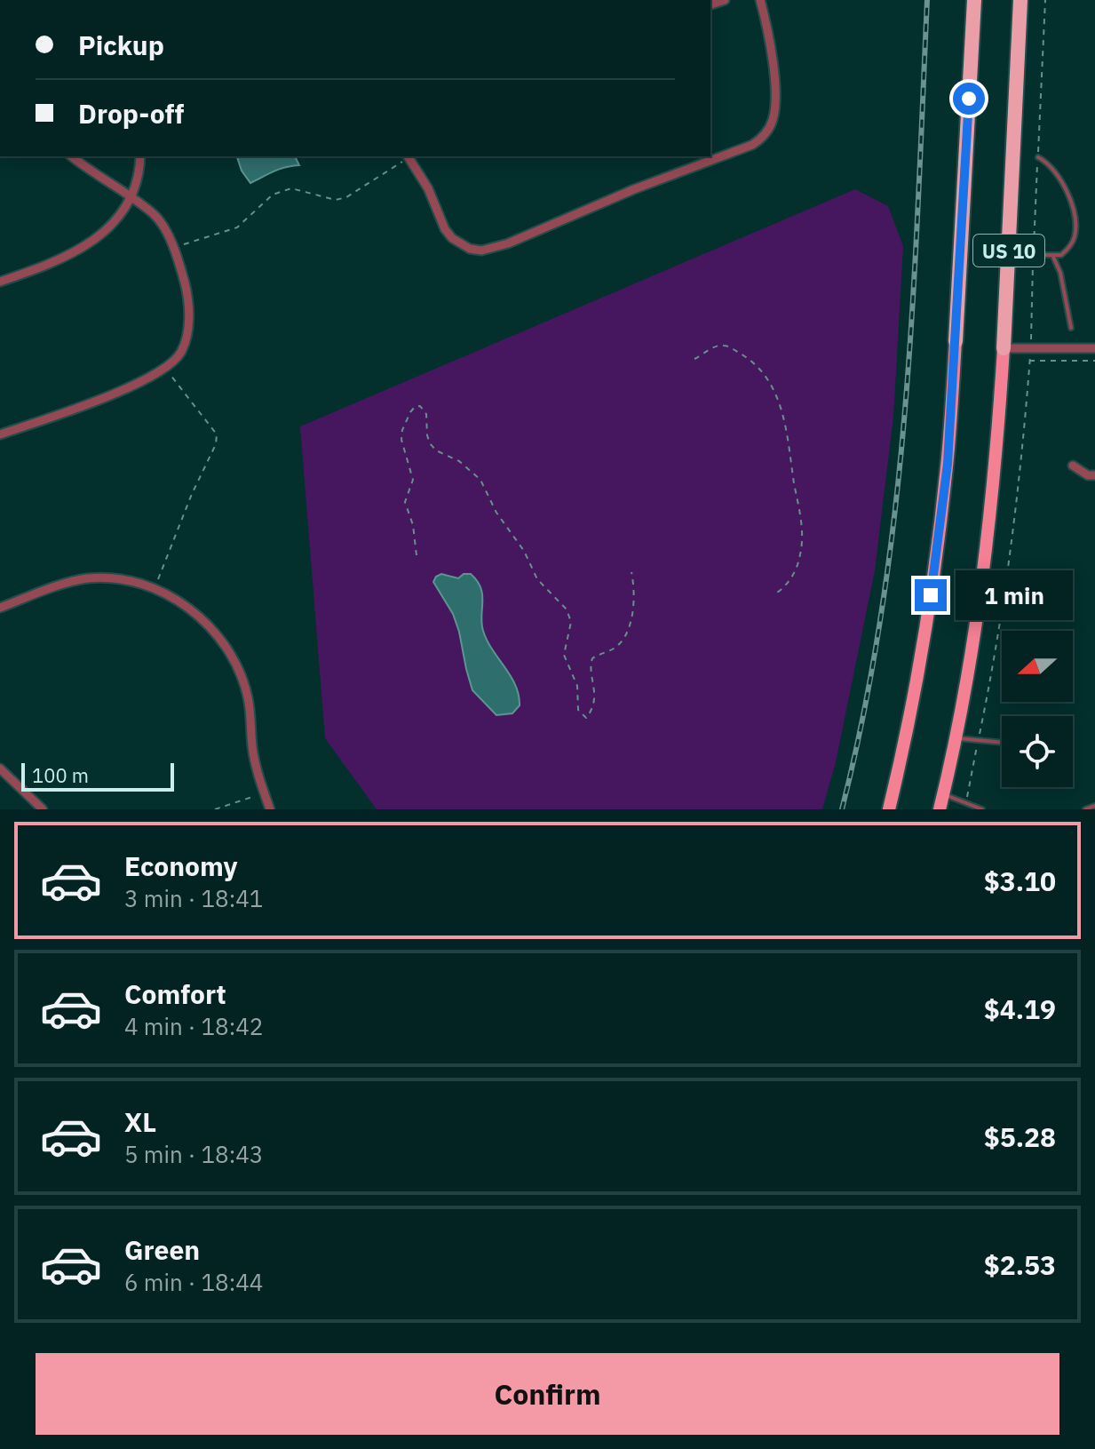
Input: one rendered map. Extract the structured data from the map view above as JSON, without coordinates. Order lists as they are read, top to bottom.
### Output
{
  "streets": {
    "highway": ["US 10"]
  },
  "scale_bar": "100 m",
  "north": "left",
  "page": {
    "banner": ["Pickup", "Drop-off"],
    "bubble": "1 min",
    "scale": "100 m",
    "list": [
      {
        "name": "Economy",
        "note": "3 min · 18:41",
        "value": "$3.10"
      },
      {
        "name": "Comfort",
        "note": "4 min · 18:42",
        "value": "$4.19"
      },
      {
        "name": "XL",
        "note": "5 min · 18:43",
        "value": "$5.28"
      },
      {
        "name": "Green",
        "note": "6 min · 18:44",
        "value": "$2.53"
      }
    ],
    "buttons": "Confirm"
  }
}
